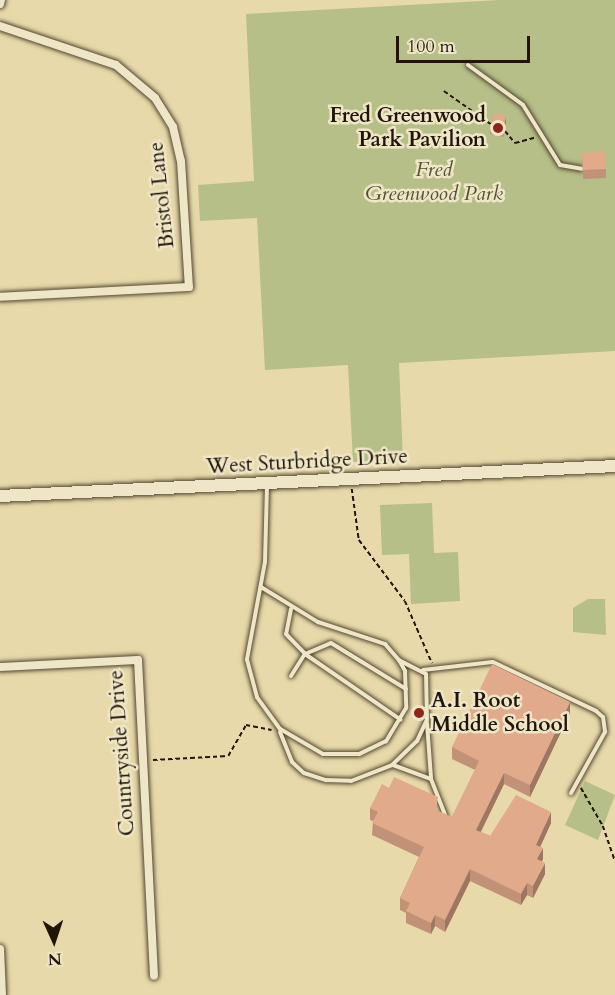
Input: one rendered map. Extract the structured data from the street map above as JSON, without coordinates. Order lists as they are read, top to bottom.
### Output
{
  "streets": {
    "street": ["Bristol Lane", "West Sturbridge Drive", "Countryside Drive"]
  },
  "parks": ["Fred Greenwood Park"],
  "places": ["Fred Greenwood Park Pavilion", "A.I. Root Middle School"],
  "scale_bar": "100 m",
  "north": "bottom"
}
